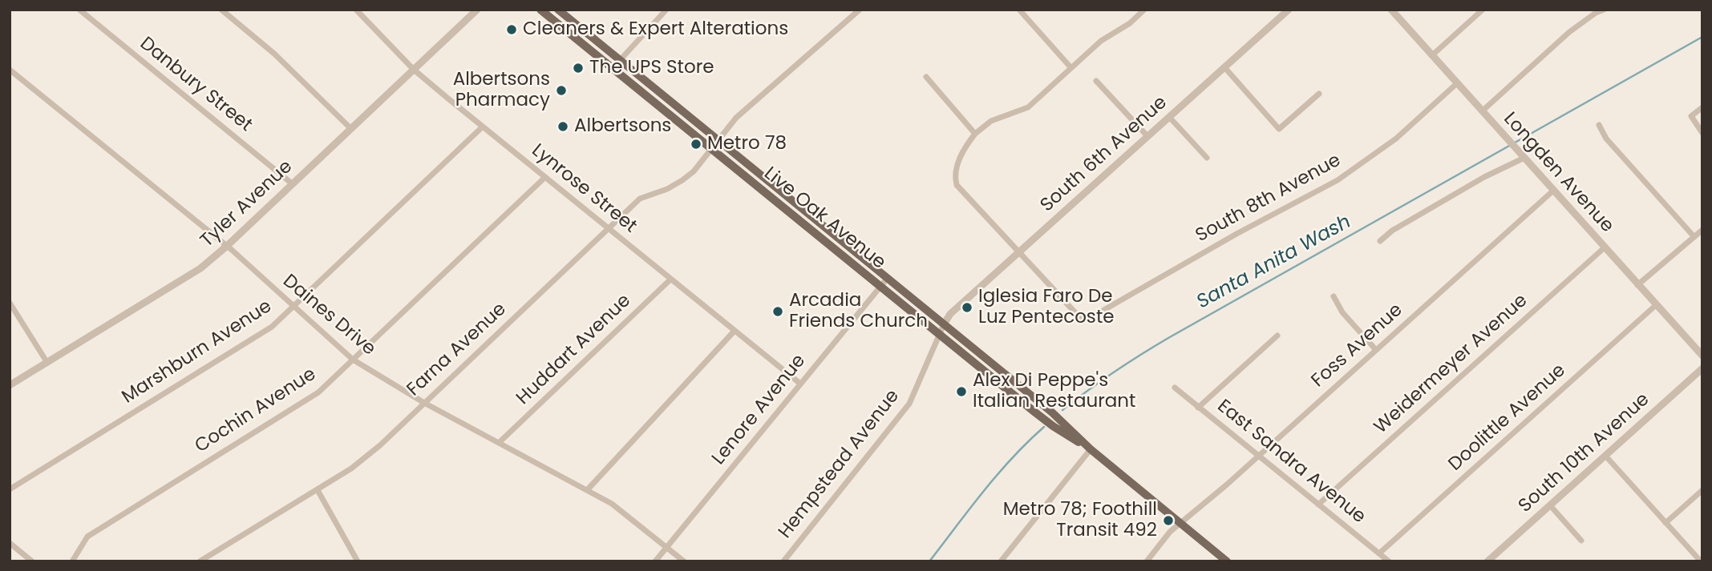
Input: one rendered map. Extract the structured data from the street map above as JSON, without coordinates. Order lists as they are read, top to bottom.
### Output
{
  "streets": {
    "main road": ["Live Oak Avenue"],
    "street": [
      "Danbury Street",
      "South 6th Avenue",
      "Longden Avenue",
      "Lynrose Street",
      "South 8th Avenue",
      "Tyler Avenue",
      "Daines Drive",
      "Foss Avenue",
      "Farna Avenue",
      "Huddart Avenue",
      "Marshburn Avenue",
      "Weidermeyer Avenue",
      "Lenore Avenue",
      "Cochin Avenue",
      "Doolittle Avenue",
      "South 10th Avenue",
      "East Sandra Avenue",
      "Hempstead Avenue"
    ]
  },
  "crossings": [
    ["Danbury Street", "Tyler Avenue"],
    ["South 6th Avenue", "South 8th Avenue"],
    ["South 6th Avenue", "Live Oak Avenue"],
    ["South 6th Avenue", "Hempstead Avenue"],
    ["Longden Avenue", "South 8th Avenue"],
    ["Longden Avenue", "Foss Avenue"],
    ["Longden Avenue", "Weidermeyer Avenue"],
    ["Longden Avenue", "Doolittle Avenue"],
    ["Lynrose Street", "Tyler Avenue"],
    ["Lynrose Street", "Farna Avenue"],
    ["Lynrose Street", "Huddart Avenue"],
    ["Lynrose Street", "Marshburn Avenue"],
    ["Lynrose Street", "Lenore Avenue"],
    ["Lynrose Street", "Cochin Avenue"],
    ["Tyler Avenue", "Daines Drive"],
    ["Live Oak Avenue", "Foss Avenue"],
    ["Live Oak Avenue", "Farna Avenue"],
    ["Live Oak Avenue", "Lenore Avenue"],
    ["Live Oak Avenue", "Hempstead Avenue"],
    ["Daines Drive", "Farna Avenue"],
    ["Daines Drive", "Huddart Avenue"],
    ["Daines Drive", "Marshburn Avenue"],
    ["Daines Drive", "Lenore Avenue"],
    ["Daines Drive", "Cochin Avenue"],
    ["Foss Avenue", "East Sandra Avenue"],
    ["Weidermeyer Avenue", "East Sandra Avenue"],
    ["Doolittle Avenue", "East Sandra Avenue"]
  ],
  "water": ["Santa Anita Wash"],
  "places": [
    "Cleaners & Expert Alterations",
    "The UPS Store",
    "Albertsons Pharmacy",
    "Albertsons",
    "Metro 78",
    "Iglesia Faro De Luz Pentecoste",
    "Arcadia Friends Church",
    "Alex Di Peppe's Italian Restaurant",
    "Metro 78; Foothill Transit 492"
  ]
}
